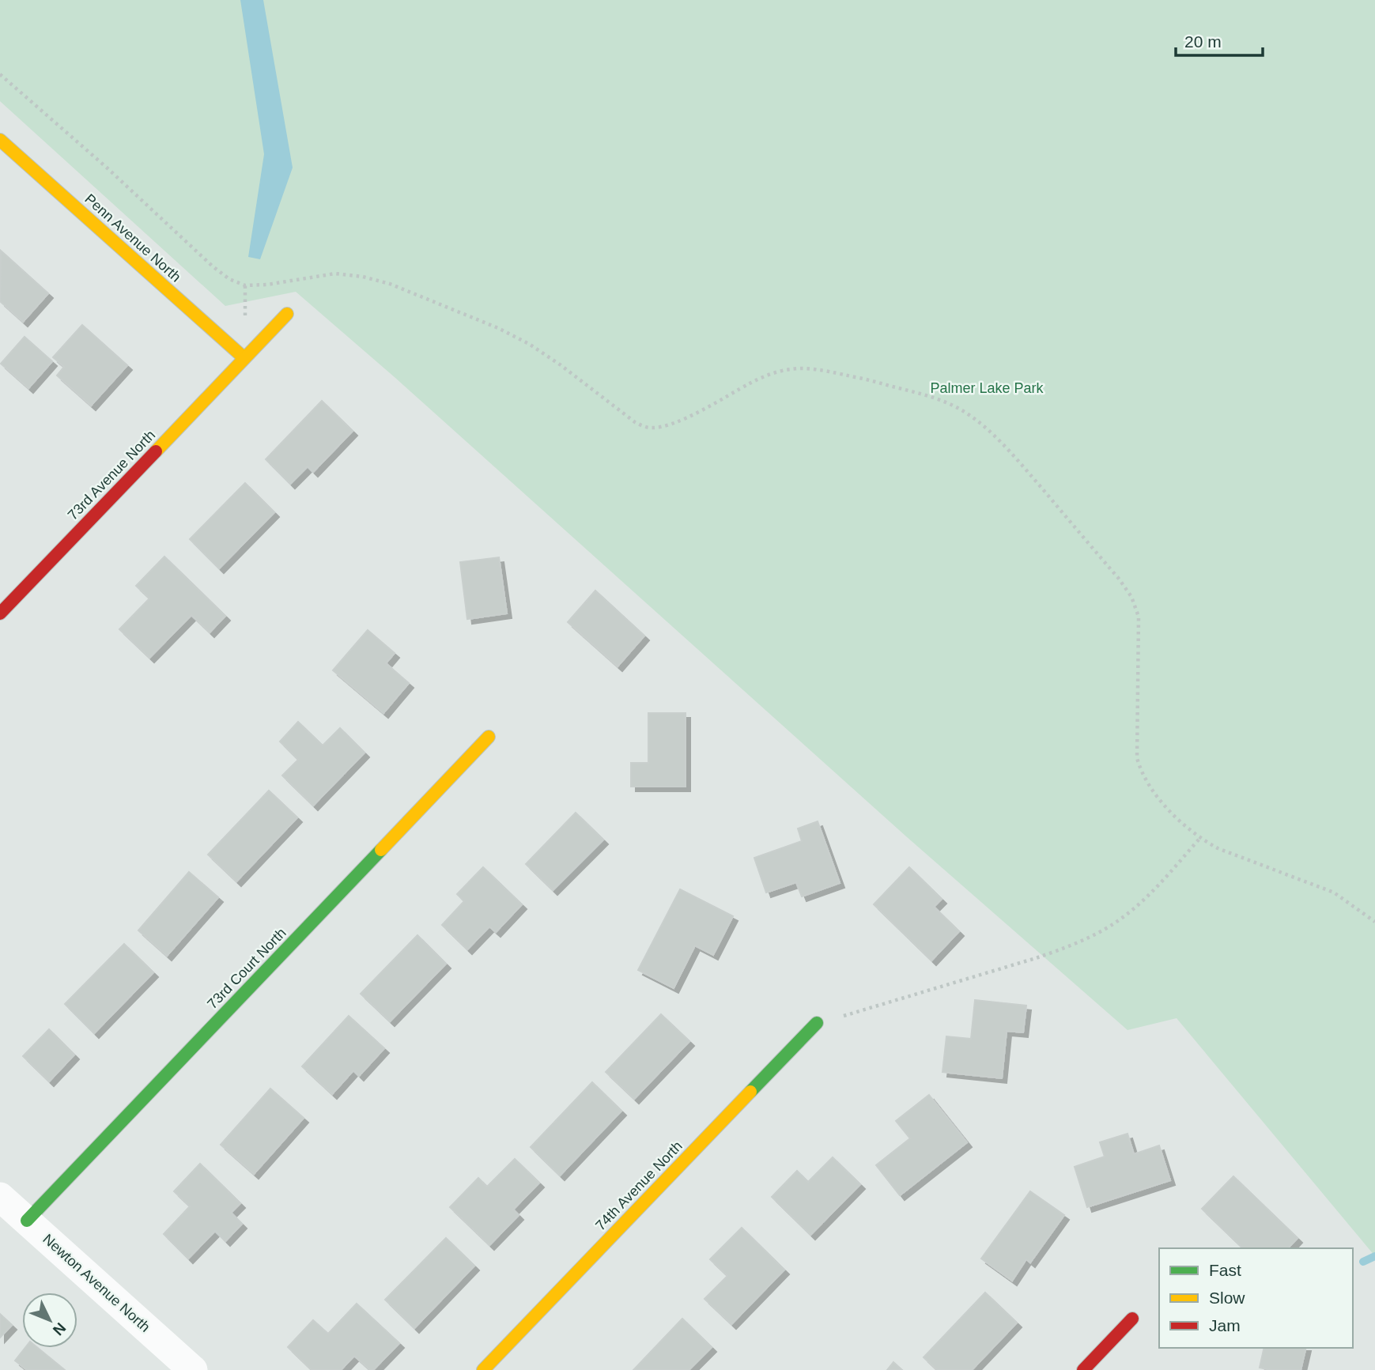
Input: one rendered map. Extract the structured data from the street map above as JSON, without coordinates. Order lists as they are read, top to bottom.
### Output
{
  "streets": {
    "street": [
      "Penn Avenue North",
      "73rd Avenue North",
      "73rd Court North",
      "74th Avenue North",
      "Newton Avenue North"
    ]
  },
  "crossings": [
    ["Penn Avenue North", "73rd Avenue North"],
    ["73rd Court North", "Newton Avenue North"]
  ],
  "parks": ["Palmer Lake Park"],
  "legend": ["Fast", "Slow", "Jam"],
  "scale_bar": "20 m",
  "north": "bottom right"
}
